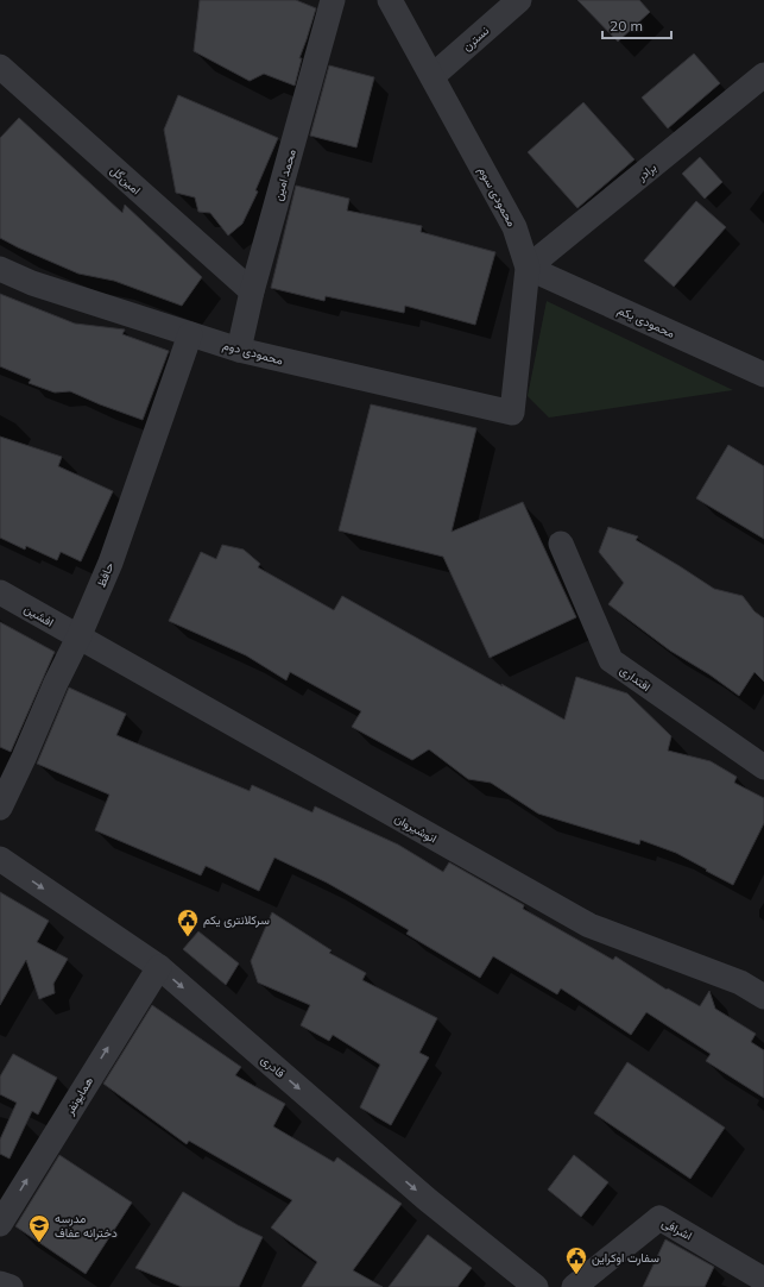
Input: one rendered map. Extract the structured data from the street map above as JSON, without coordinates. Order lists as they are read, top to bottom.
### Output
{
  "streets": {
    "street": [
      "نسترن",
      "برادر",
      "محمد امین",
      "امین‌گل",
      "محمودی سوم",
      "محمودی یکم",
      "محمودی دوم",
      "حافظ",
      "افشین",
      "اقتداری",
      "انوشیروان",
      "قادری",
      "همایونفر",
      "اشرافی"
    ]
  },
  "crossings": [
    ["نسترن", "محمودی سوم"],
    ["برادر", "محمودی سوم"],
    ["برادر", "محمودی یکم"],
    ["محمد امین", "امین‌گل"],
    ["محمد امین", "محمودی دوم"],
    ["محمودی سوم", "محمودی یکم"],
    ["محمودی سوم", "محمودی دوم"],
    ["محمودی دوم", "حافظ"],
    ["حافظ", "افشین"],
    ["حافظ", "انوشیروان"],
    ["افشین", "انوشیروان"],
    ["قادری", "همایونفر"]
  ],
  "one_way": ["قادری", "همایونفر"],
  "places": {
    "public building": ["سرکلانتری یکم", "سفارت اوکراین"],
    "school or university": ["مدرسه دخترانه عفاف"]
  },
  "scale_bar": "20 m"
}
